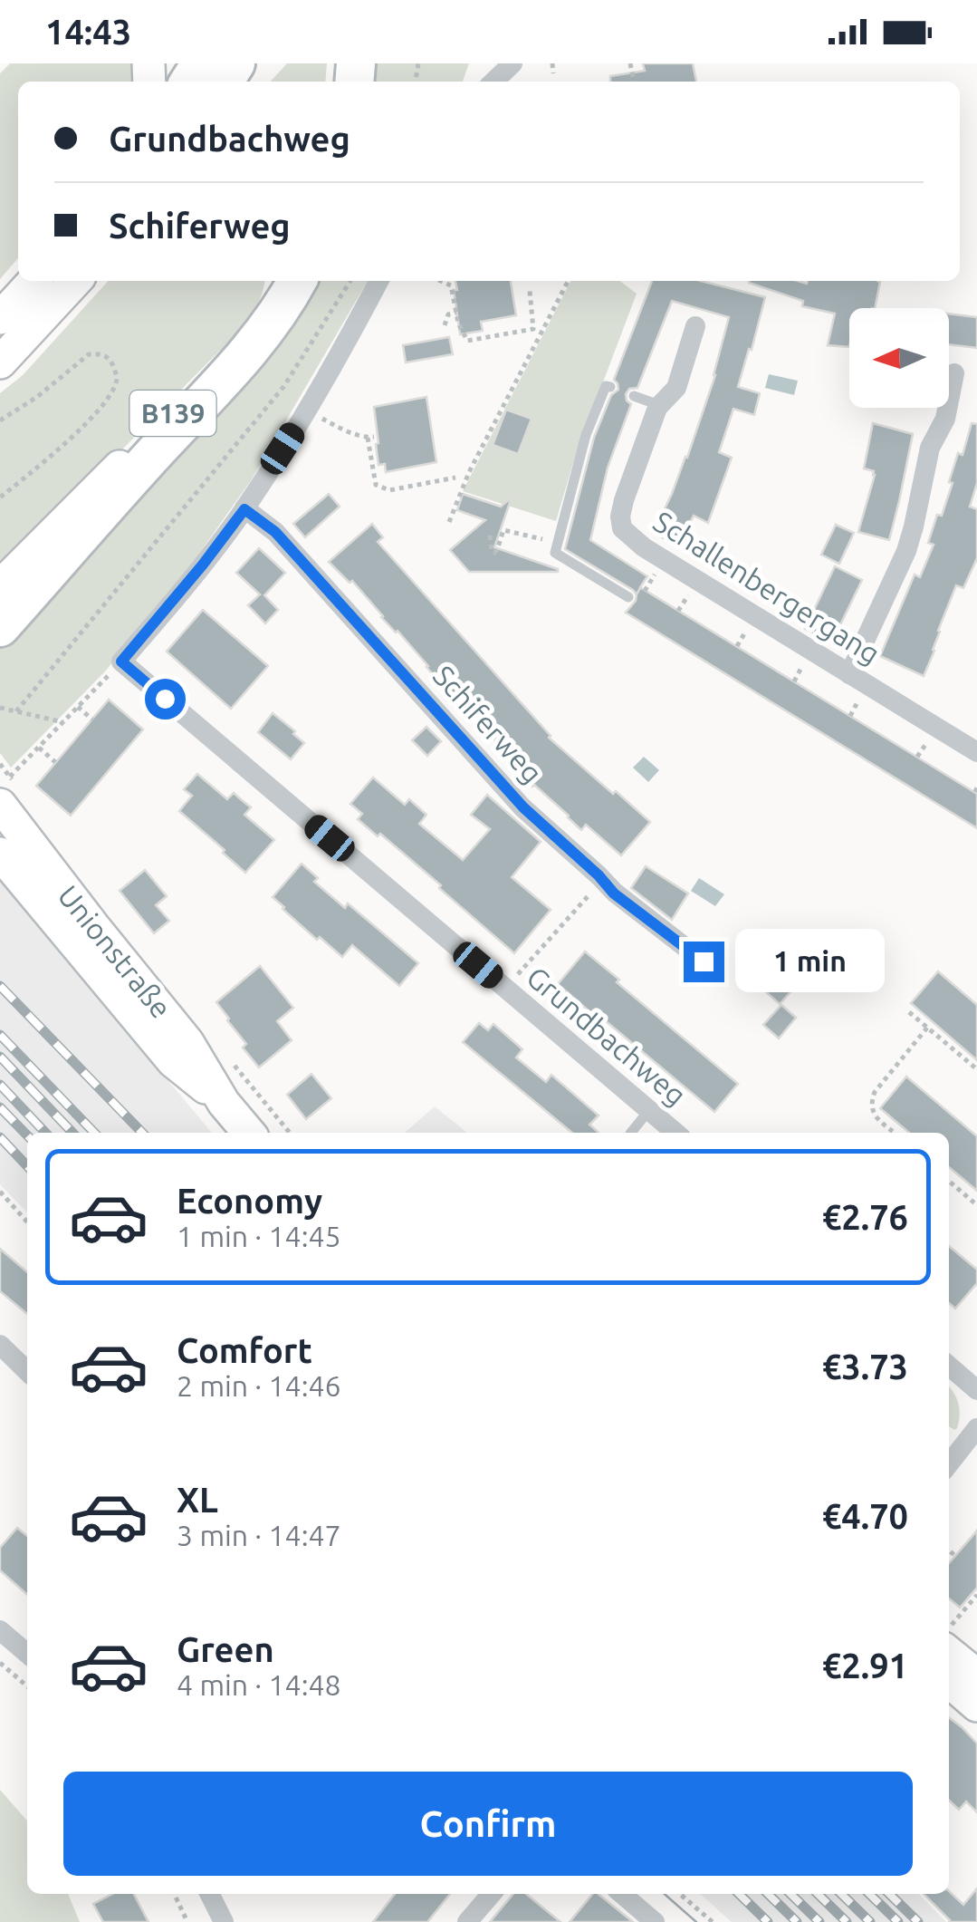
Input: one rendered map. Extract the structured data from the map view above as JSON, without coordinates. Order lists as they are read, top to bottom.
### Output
{
  "streets": {
    "main road": ["B139", "Unionstraße"],
    "street": ["Schallenbergergang", "Schiferweg", "Grundbachweg"]
  },
  "north": "left",
  "page": {
    "status": "14:43",
    "banner": ["Grundbachweg", "Schiferweg"],
    "bubble": "1 min",
    "list": [
      {
        "name": "Economy",
        "note": "1 min · 14:45",
        "value": "€2.76"
      },
      {
        "name": "Comfort",
        "note": "2 min · 14:46",
        "value": "€3.73"
      },
      {
        "name": "XL",
        "note": "3 min · 14:47",
        "value": "€4.70"
      },
      {
        "name": "Green",
        "note": "4 min · 14:48",
        "value": "€2.91"
      }
    ],
    "buttons": "Confirm"
  }
}
